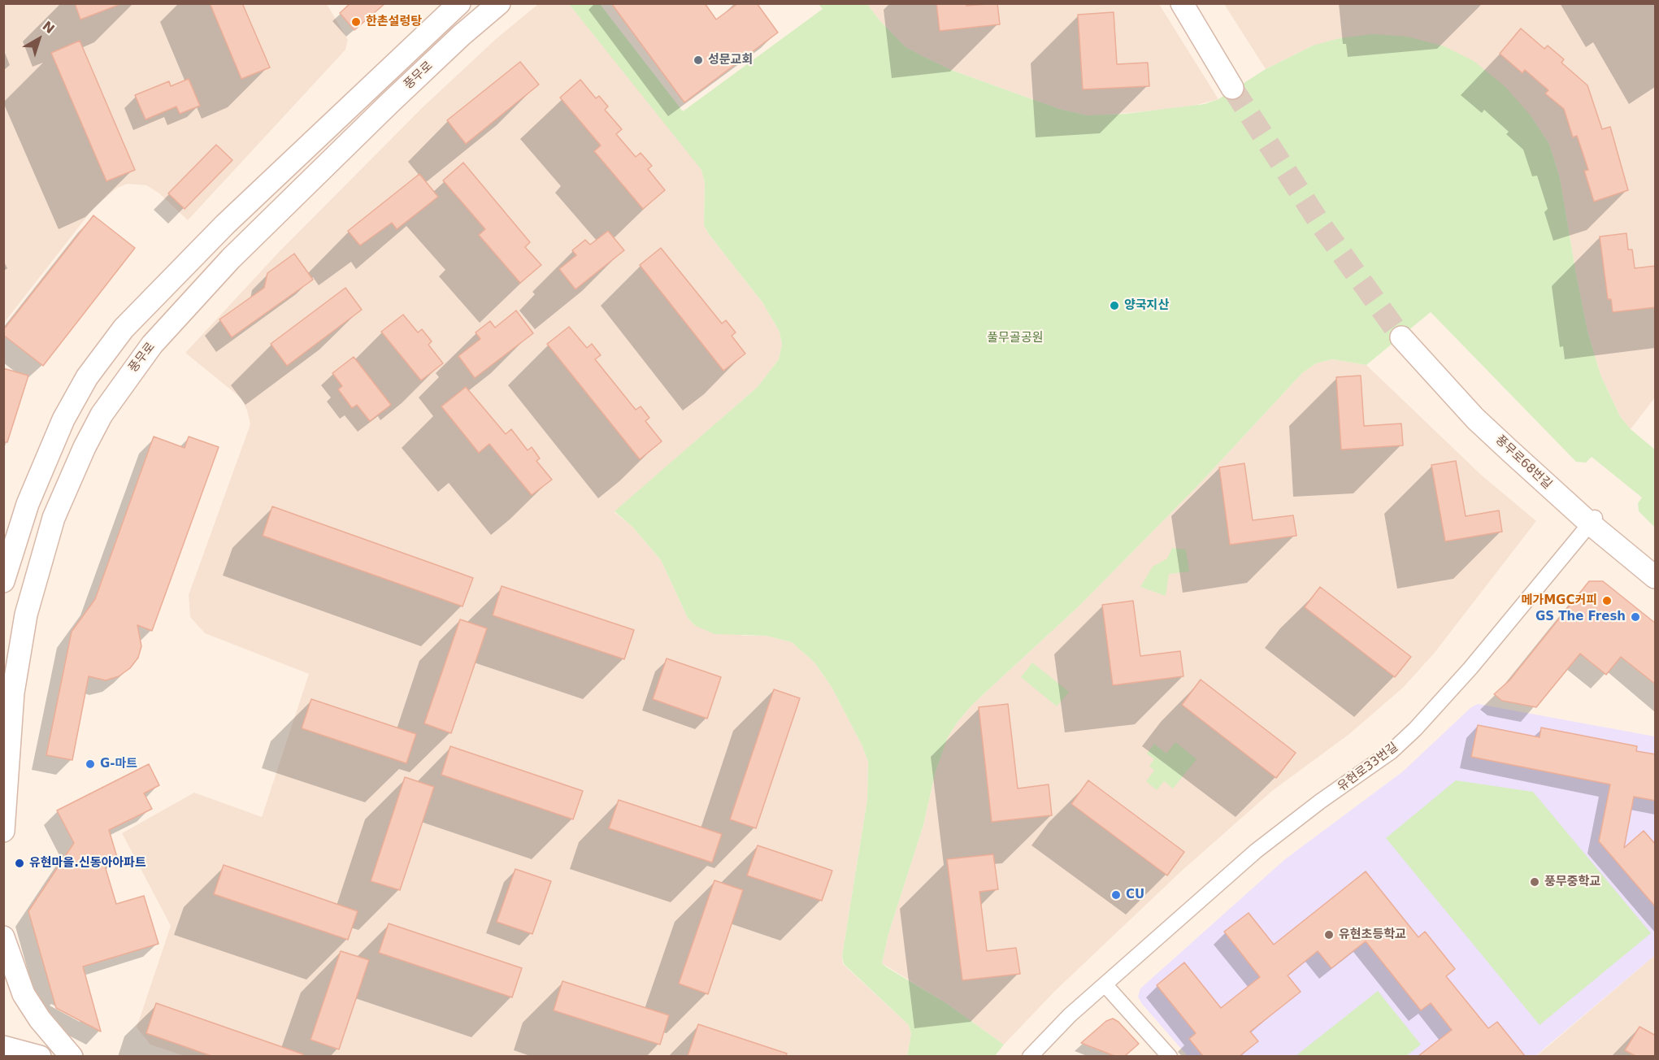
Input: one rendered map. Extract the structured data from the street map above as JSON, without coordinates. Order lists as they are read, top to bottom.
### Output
{
  "streets": {
    "street": ["풍무로", "풍무로68번길", "유현로33번길"]
  },
  "crossings": [
    ["풍무로68번길", "유현로33번길"]
  ],
  "parks": ["풀무골공원"],
  "places": [
    "한촌설렁탕",
    "성문교회",
    "양국지산",
    "메가MGC커피",
    "GS The Fresh",
    "G-마트",
    "유현마을.신동아아파트",
    "풍무중학교",
    "CU",
    "유현초등학교"
  ],
  "north": "top right"
}
